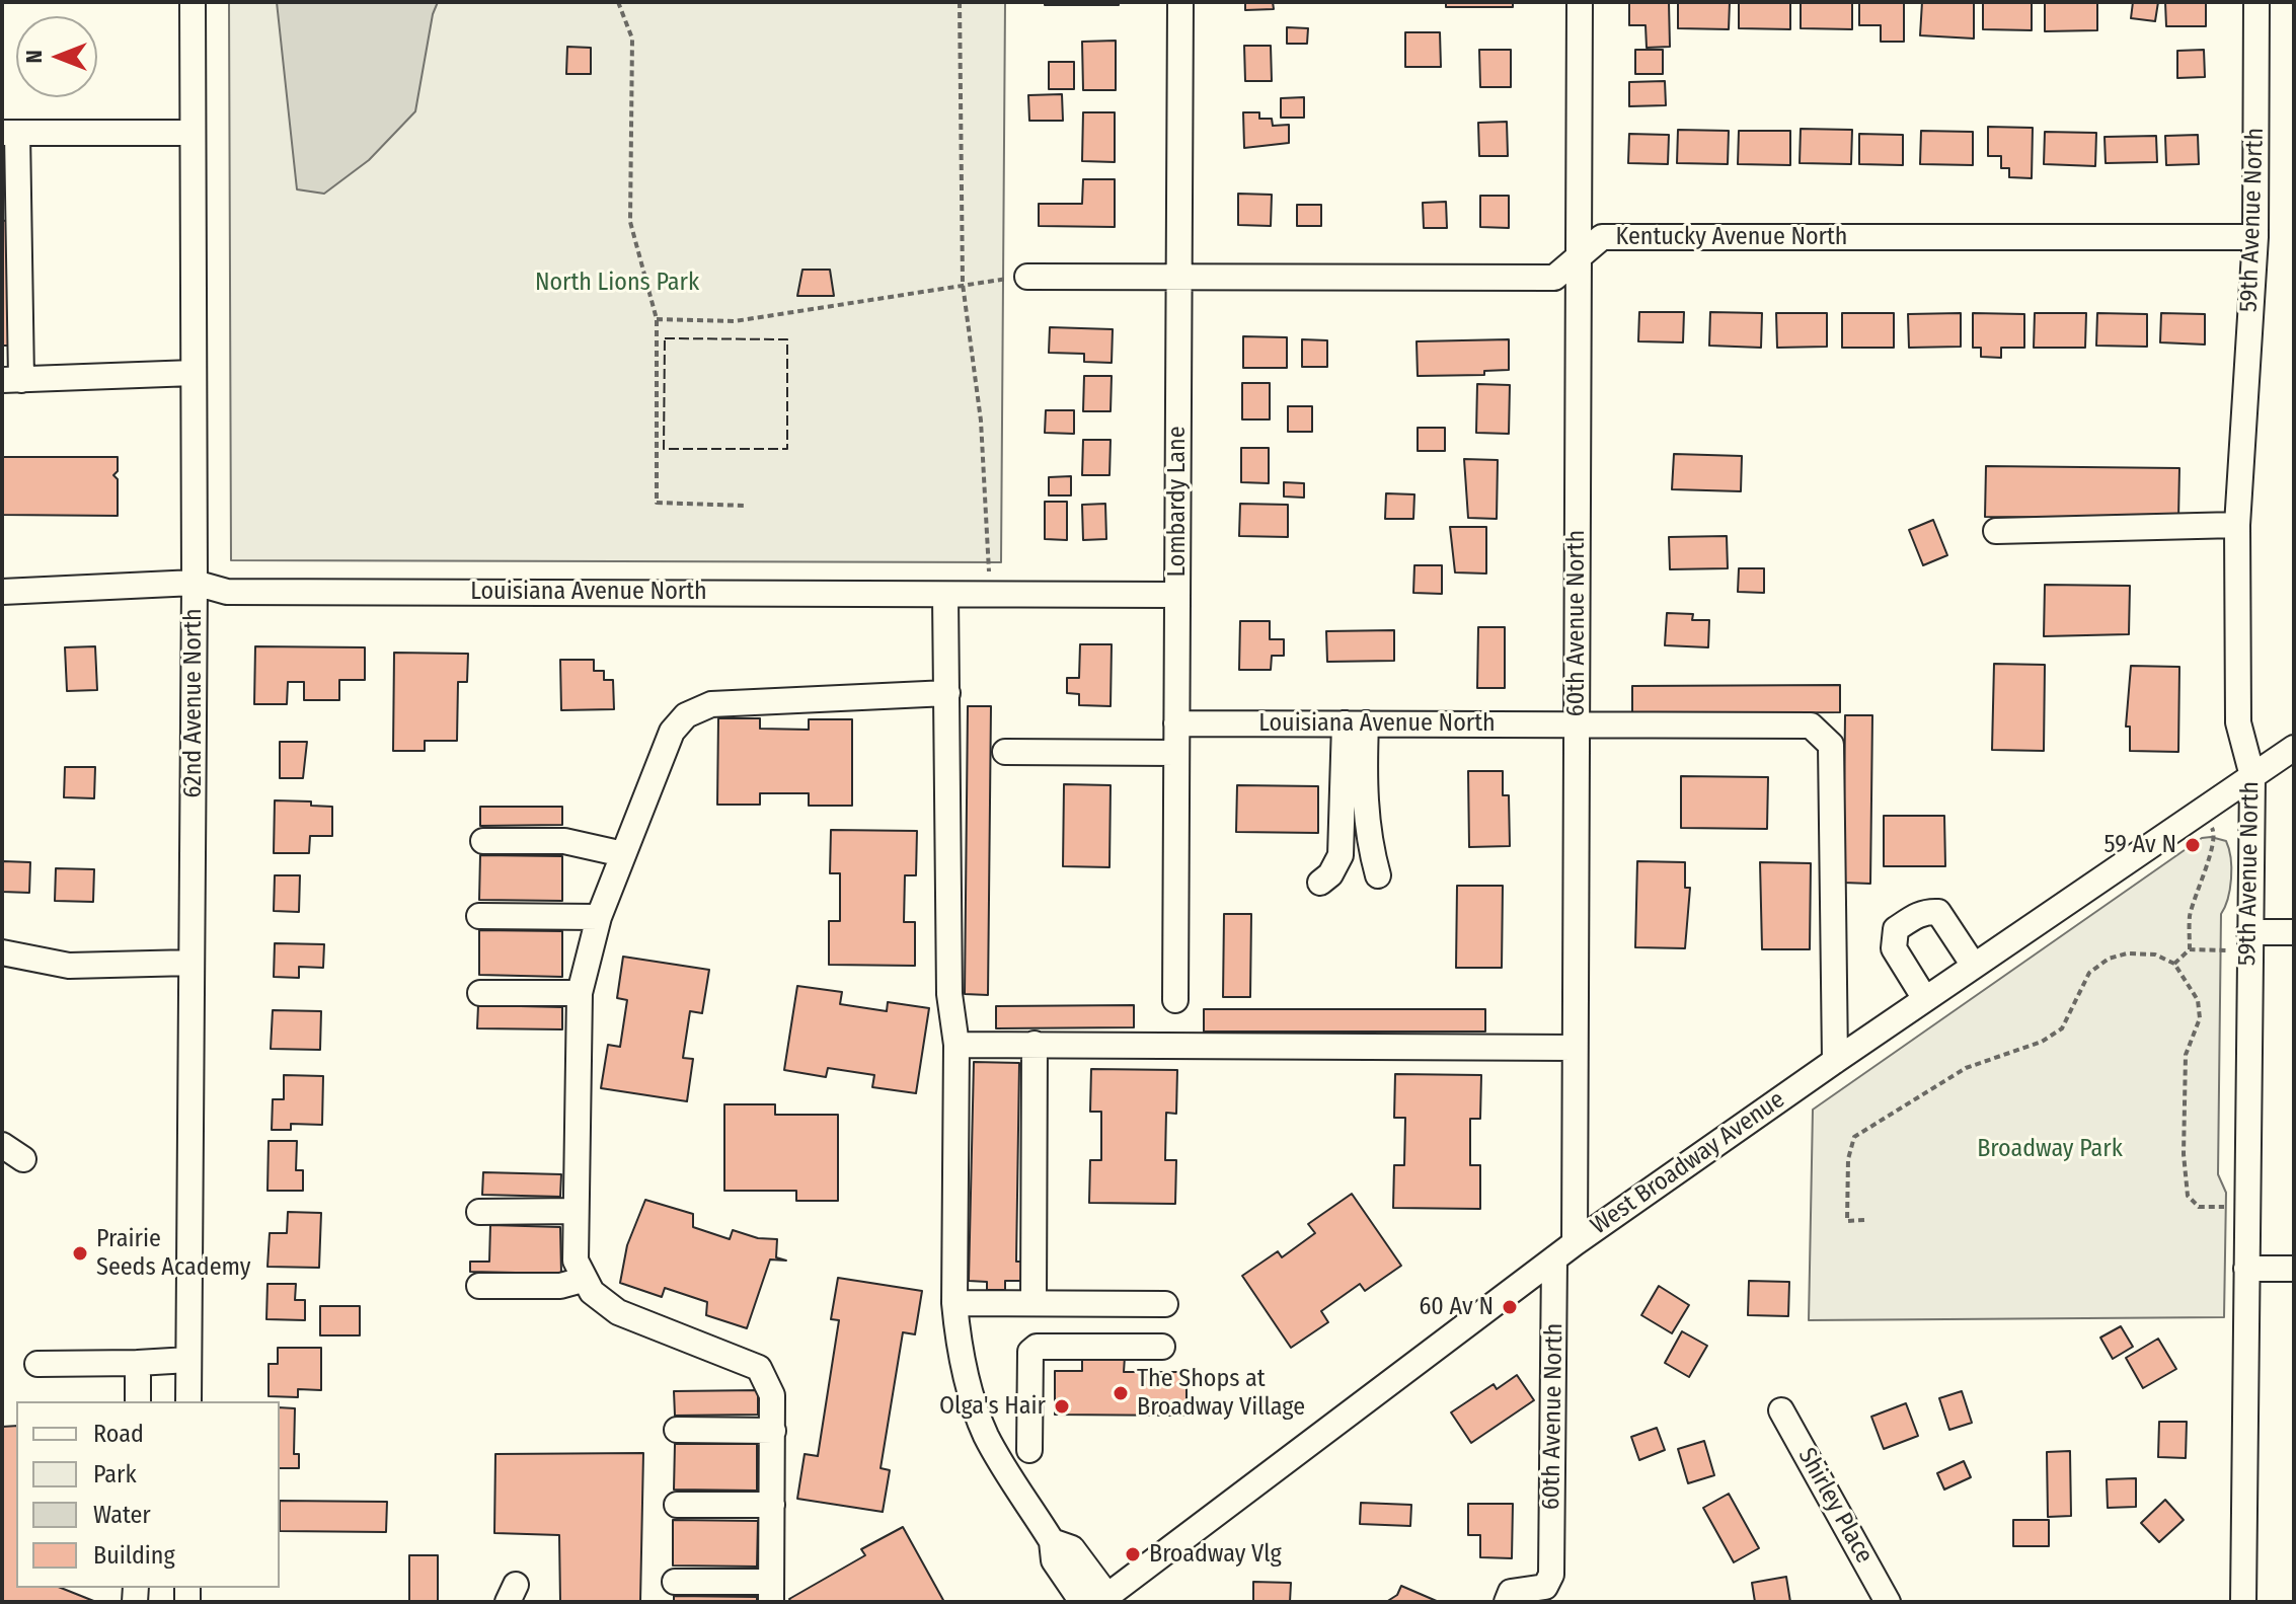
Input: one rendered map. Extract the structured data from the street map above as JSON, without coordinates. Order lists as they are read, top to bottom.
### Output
{
  "streets": {
    "street": [
      "59th Avenue North",
      "Kentucky Avenue North",
      "Lombardy Lane",
      "Louisiana Avenue North",
      "60th Avenue North",
      "62nd Avenue North",
      "West Broadway Avenue",
      "Shirley Place"
    ]
  },
  "crossings": [
    ["59th Avenue North", "Kentucky Avenue North"],
    ["59th Avenue North", "West Broadway Avenue"],
    ["Kentucky Avenue North", "Lombardy Lane"],
    ["Kentucky Avenue North", "60th Avenue North"],
    ["Lombardy Lane", "Louisiana Avenue North"],
    ["Louisiana Avenue North", "60th Avenue North"],
    ["Louisiana Avenue North", "62nd Avenue North"],
    ["Louisiana Avenue North", "West Broadway Avenue"],
    ["60th Avenue North", "West Broadway Avenue"]
  ],
  "parks": ["North Lions Park", "Broadway Park"],
  "places": [
    "59 Av N",
    "Prairie Seeds Academy",
    "60 Av N",
    "The Shops at Broadway Village",
    "Olga's Hair",
    "Broadway Vlg"
  ],
  "legend": [
    "Road",
    "Park",
    "Water",
    "Building"
  ],
  "north": "left"
}
